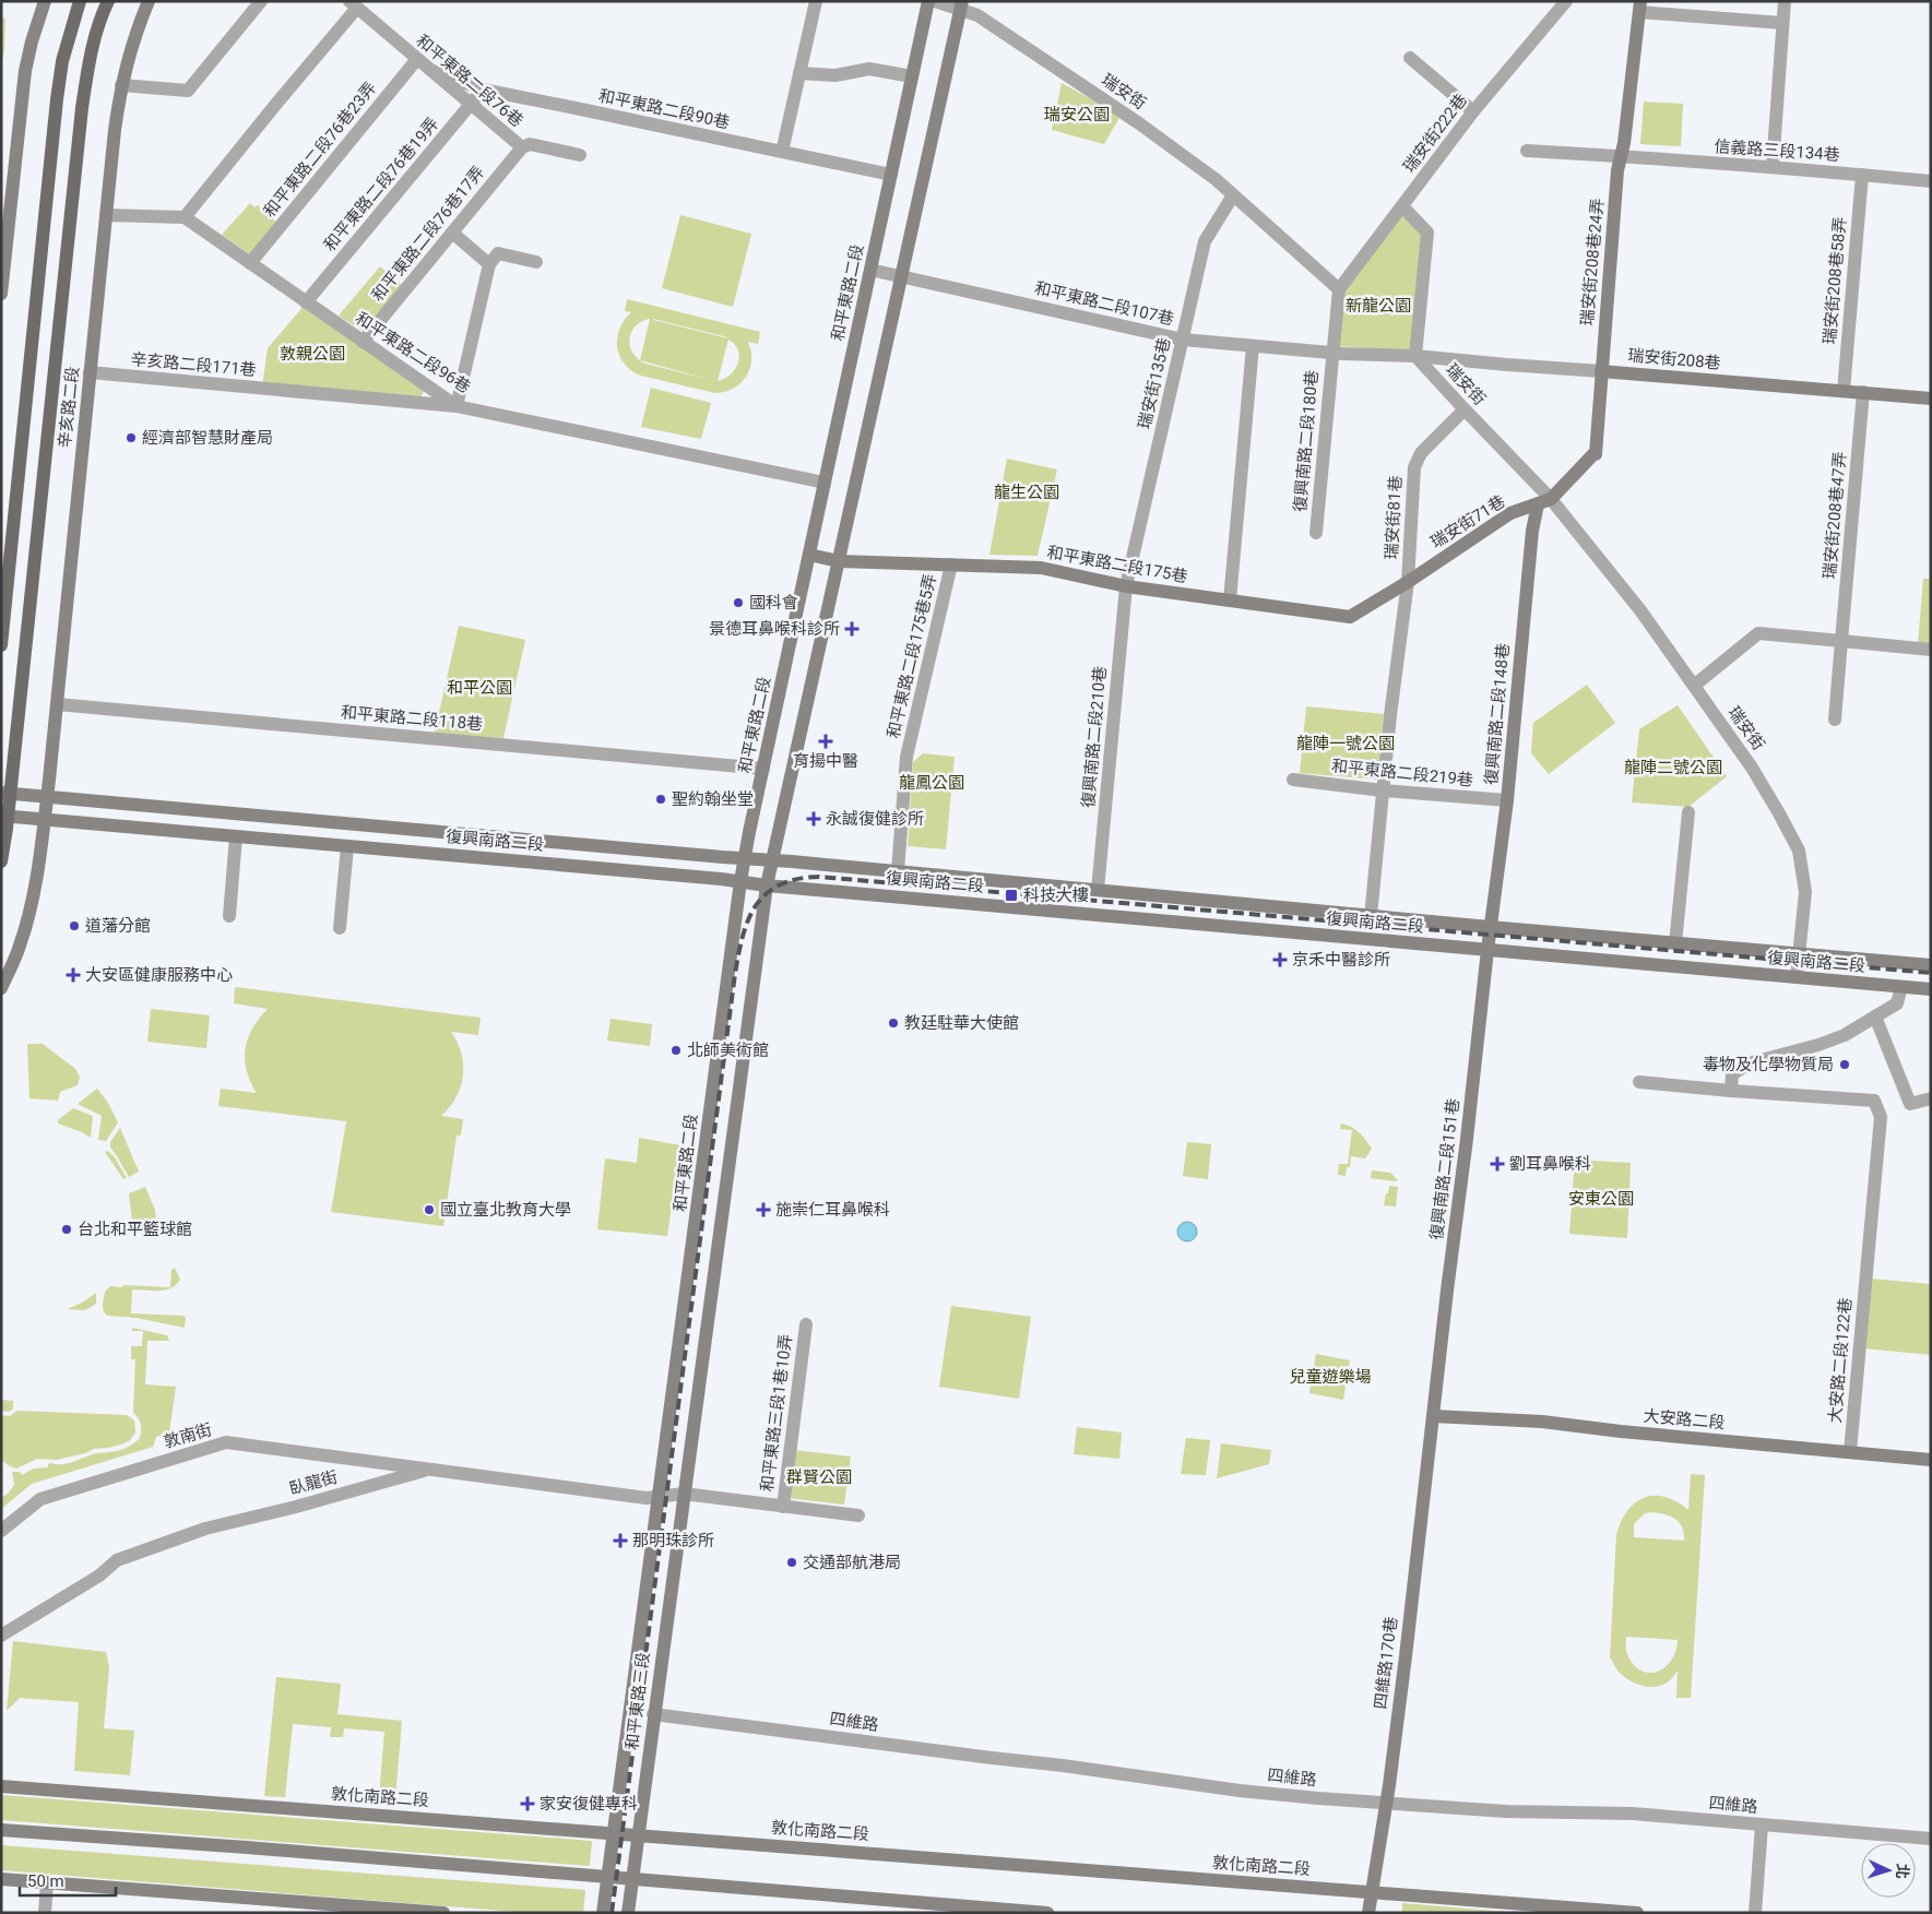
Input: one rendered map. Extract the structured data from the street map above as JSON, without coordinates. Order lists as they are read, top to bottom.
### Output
{
  "streets": {
    "main road": [
      "瑞安街208巷24弄",
      "和平東路二段",
      "瑞安街208巷",
      "辛亥路二段",
      "瑞安街71巷",
      "和平東路二段175巷",
      "復興南路二段148巷",
      "復興南路二段",
      "復興南路二段151巷",
      "大安路二段",
      "四維路170巷",
      "和平東路三段",
      "敦化南路二段"
    ],
    "street": [
      "和平東路二段76巷",
      "瑞安街",
      "和平東路二段90巷",
      "瑞安街222巷",
      "和平東路二段76巷23弄",
      "信義路三段134巷",
      "和平東路二段76巷19弄",
      "和平東路二段76巷17弄",
      "瑞安街208巷58弄",
      "和平東路二段107巷",
      "和平東路二段96巷",
      "辛亥路二段171巷",
      "瑞安街135巷",
      "復興南路二段180巷",
      "瑞安街208巷47弄",
      "瑞安街81巷",
      "和平東路二段175巷5弄",
      "和平東路二段118巷",
      "復興南路二段210巷",
      "和平東路二段219巷",
      "大安路二段122巷",
      "和平東路三段1巷10弄",
      "敦南街",
      "臥龍街",
      "四維路"
    ]
  },
  "crossings": [
    ["和平東路二段76巷", "和平東路二段90巷"],
    ["和平東路二段76巷", "和平東路二段76巷23弄"],
    ["和平東路二段76巷", "和平東路二段76巷19弄"],
    ["和平東路二段76巷", "和平東路二段76巷17弄"],
    ["瑞安街", "瑞安街222巷"],
    ["瑞安街", "瑞安街208巷24弄"],
    ["瑞安街", "瑞安街208巷"],
    ["瑞安街", "瑞安街135巷"],
    ["瑞安街", "瑞安街81巷"],
    ["瑞安街", "瑞安街71巷"],
    ["瑞安街", "復興南路二段"],
    ["和平東路二段90巷", "和平東路二段76巷19弄"],
    ["和平東路二段90巷", "和平東路二段"],
    ["和平東路二段76巷23弄", "和平東路二段96巷"],
    ["信義路三段134巷", "瑞安街208巷24弄"],
    ["信義路三段134巷", "瑞安街208巷58弄"],
    ["和平東路二段76巷19弄", "和平東路二段96巷"],
    ["和平東路二段76巷17弄", "和平東路二段96巷"],
    ["瑞安街208巷24弄", "瑞安街208巷"],
    ["瑞安街208巷24弄", "瑞安街71巷"],
    ["瑞安街208巷58弄", "瑞安街208巷"],
    ["和平東路二段", "和平東路二段107巷"],
    ["和平東路二段", "和平東路二段96巷"],
    ["和平東路二段", "和平東路二段175巷"],
    ["和平東路二段", "和平東路二段118巷"],
    ["和平東路二段", "復興南路二段"],
    ["和平東路二段", "臥龍街"],
    ["和平東路二段", "和平東路三段"],
    ["和平東路二段107巷", "瑞安街135巷"],
    ["和平東路二段107巷", "復興南路二段180巷"],
    ["和平東路二段96巷", "辛亥路二段171巷"],
    ["瑞安街208巷", "瑞安街208巷47弄"],
    ["辛亥路二段171巷", "辛亥路二段"],
    ["瑞安街135巷", "和平東路二段175巷"],
    ["瑞安街135巷", "復興南路二段210巷"],
    ["辛亥路二段", "和平東路二段118巷"],
    ["辛亥路二段", "復興南路二段"],
    ["瑞安街81巷", "瑞安街71巷"],
    ["瑞安街81巷", "和平東路二段175巷"],
    ["瑞安街81巷", "和平東路二段219巷"],
    ["瑞安街81巷", "復興南路二段"],
    ["瑞安街71巷", "和平東路二段175巷"],
    ["瑞安街71巷", "復興南路二段148巷"],
    ["和平東路二段175巷", "和平東路二段175巷5弄"],
    ["和平東路二段175巷", "復興南路二段210巷"],
    ["和平東路二段175巷5弄", "復興南路二段"],
    ["復興南路二段148巷", "和平東路二段219巷"],
    ["復興南路二段148巷", "復興南路二段"],
    ["復興南路二段148巷", "復興南路二段151巷"],
    ["復興南路二段210巷", "復興南路二段"],
    ["復興南路二段", "復興南路二段151巷"],
    ["復興南路二段151巷", "大安路二段"],
    ["復興南路二段151巷", "四維路170巷"],
    ["大安路二段122巷", "大安路二段"],
    ["和平東路三段1巷10弄", "臥龍街"],
    ["大安路二段", "四維路170巷"],
    ["敦南街", "臥龍街"],
    ["臥龍街", "和平東路三段"],
    ["四維路170巷", "四維路"],
    ["四維路170巷", "敦化南路二段"],
    ["和平東路三段", "四維路"],
    ["和平東路三段", "敦化南路二段"]
  ],
  "parks": [
    "瑞安公園",
    "新龍公園",
    "敦親公園",
    "龍生公園",
    "和平公園",
    "龍陣一號公園",
    "龍陣二號公園",
    "龍鳳公園",
    "安東公園",
    "兒童遊樂場",
    "群賢公園"
  ],
  "places": {
    "other": [
      "經濟部智慧財產局",
      "國科會",
      "聖約翰坐堂",
      "道藩分館",
      "教廷駐華大使館",
      "北師美術館",
      "毒物及化學物質局",
      "國立臺北教育大學",
      "台北和平籃球館",
      "交通部航港局"
    ],
    "health": [
      "景德耳鼻喉科診所",
      "育揚中醫",
      "永誠復健診所",
      "京禾中醫診所",
      "大安區健康服務中心",
      "劉耳鼻喉科",
      "施崇仁耳鼻喉科",
      "那明珠診所",
      "家安復健專科"
    ],
    "transit": ["科技大樓"]
  },
  "scale_bar": "50 m",
  "north": "right"
}
